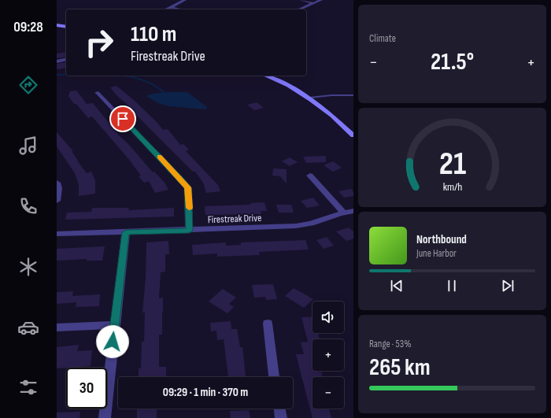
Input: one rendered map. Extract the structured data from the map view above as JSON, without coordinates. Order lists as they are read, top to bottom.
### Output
{
  "streets": {
    "street": ["Firestreak Drive"]
  },
  "page": {
    "tabs": "09:28",
    "tile": [
      "Climate",
      ["Range · 53%", "265 km"]
    ],
    "turn": ["110 m", "Firestreak Drive"],
    "heat": ["−", "21.5°", "+"],
    "song": ["Northbound", "June Harbor"],
    "map_buttons": ["+", "−"],
    "limit": "30",
    "trip": "09:29 · 1 min · 370 m",
    "gauge": ["21", "km/h"]
  }
}
